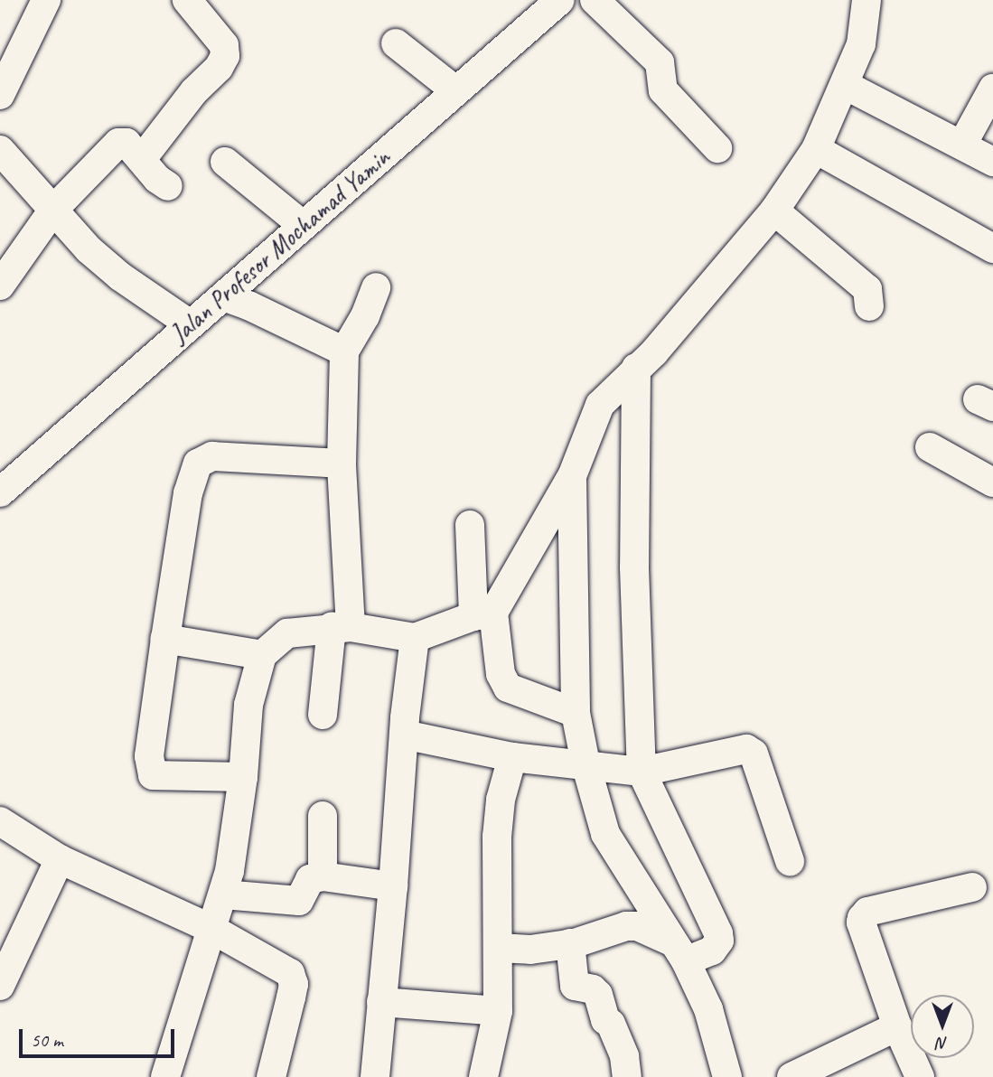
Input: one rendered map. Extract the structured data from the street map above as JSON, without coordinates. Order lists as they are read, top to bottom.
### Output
{
  "streets": {
    "street": ["Jalan Profesor Mochamad Yamin"]
  },
  "scale_bar": "50 m",
  "north": "bottom"
}
